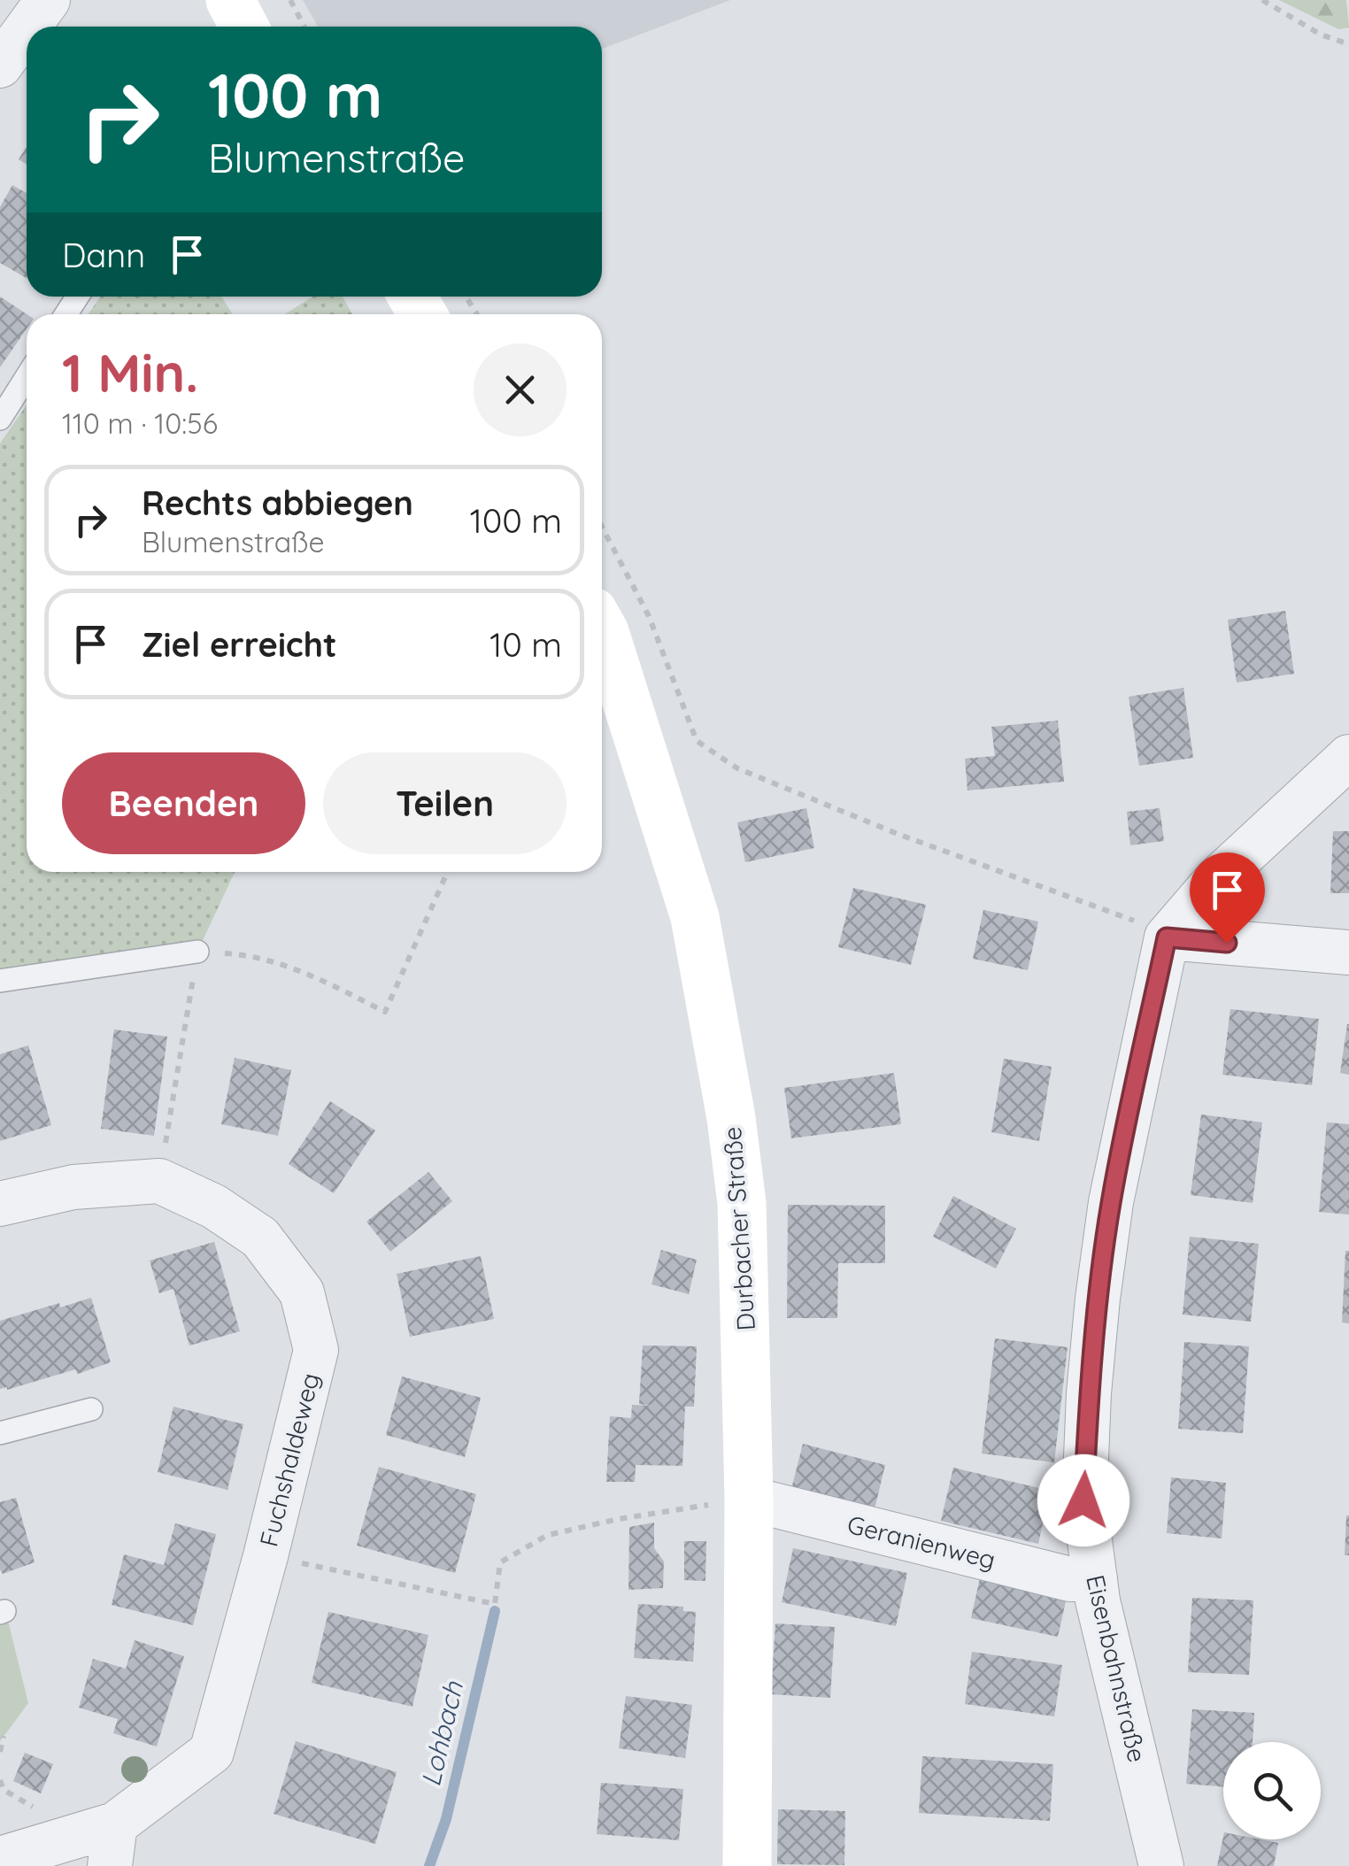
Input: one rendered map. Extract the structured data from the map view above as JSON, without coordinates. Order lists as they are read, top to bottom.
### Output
{
  "streets": {
    "street": [
      "Durbacher Straße",
      "Fuchshaldeweg",
      "Geranienweg",
      "Eisenbahnstraße"
    ]
  },
  "crossings": [
    ["Durbacher Straße", "Geranienweg"],
    ["Geranienweg", "Eisenbahnstraße"]
  ],
  "water": ["Lohbach"],
  "page": {
    "turn": ["100 m", "Blumenstraße"],
    "then": "Dann",
    "heading": ["1 Min.", "110 m · 10:56"],
    "list": [
      {
        "name": "Rechts abbiegen",
        "note": "Blumenstraße",
        "value": "100 m"
      },
      {
        "name": "Ziel erreicht",
        "value": "10 m"
      }
    ],
    "buttons": ["Beenden", "Teilen"]
  }
}
